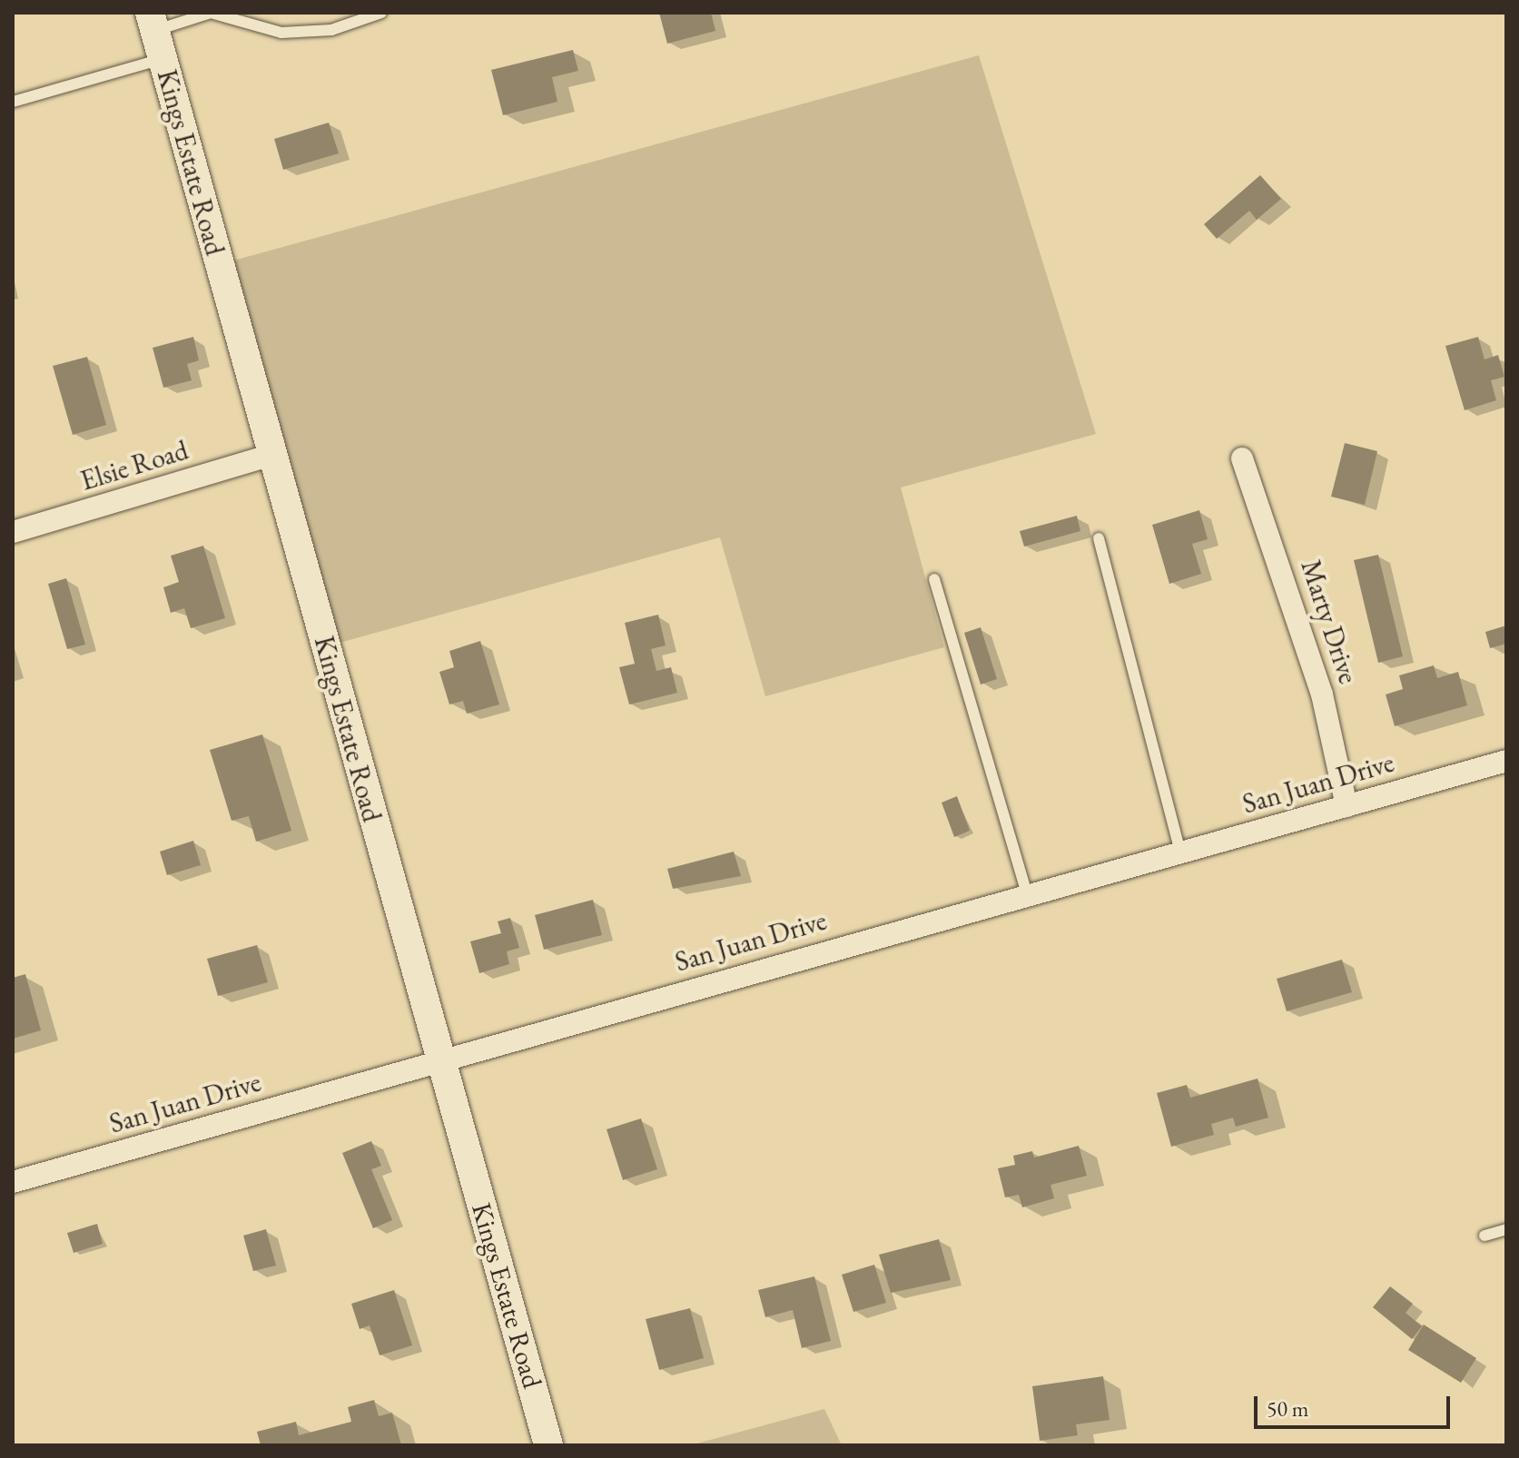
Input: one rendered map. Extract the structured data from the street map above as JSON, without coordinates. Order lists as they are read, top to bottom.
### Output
{
  "streets": {
    "street": [
      "Kings Estate Road",
      "Elsie Road",
      "Marty Drive",
      "San Juan Drive"
    ]
  },
  "crossings": [
    ["Kings Estate Road", "Elsie Road"],
    ["Kings Estate Road", "San Juan Drive"],
    ["Marty Drive", "San Juan Drive"]
  ],
  "scale_bar": "50 m"
}
